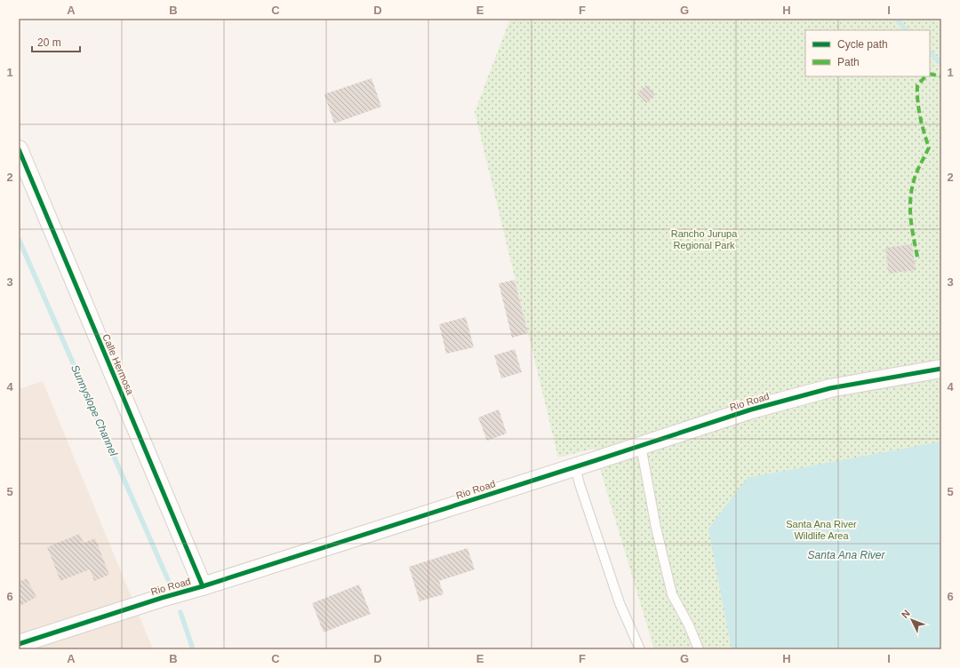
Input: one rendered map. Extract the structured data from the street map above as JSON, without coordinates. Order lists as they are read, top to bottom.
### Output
{
  "streets": {
    "street": ["Calle Hermosa", "Rio Road"]
  },
  "crossings": [
    ["Calle Hermosa", "Rio Road"]
  ],
  "water": ["Sunnyslope Channel", "Santa Ana River"],
  "parks": ["Rancho Jurupa Regional Park", "Santa Ana River Wildlife Area"],
  "legend": ["Cycle path", "Path"],
  "scale_bar": "20 m",
  "north": "top left",
  "grid": {
    "columns": [
      "A",
      "B",
      "C",
      "D",
      "E",
      "F",
      "G",
      "H",
      "I"
    ],
    "rows": [
      "1",
      "2",
      "3",
      "4",
      "5",
      "6"
    ]
  }
}
